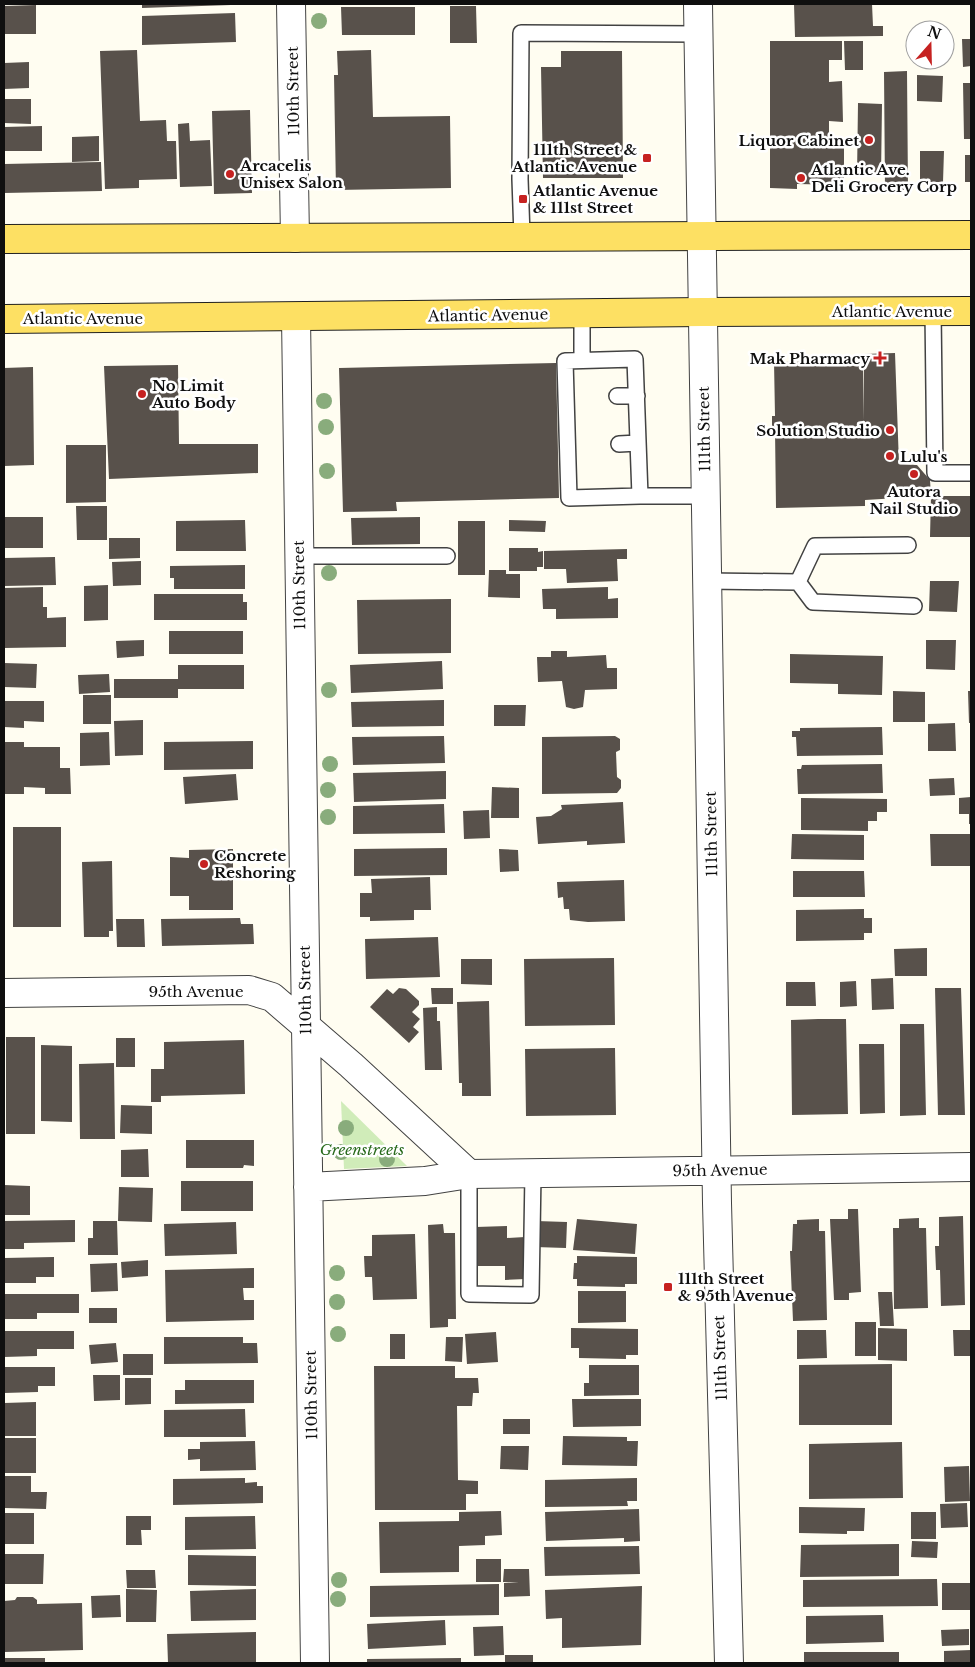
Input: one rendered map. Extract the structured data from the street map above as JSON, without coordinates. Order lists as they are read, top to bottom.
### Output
{
  "streets": {
    "main road": ["Atlantic Avenue"],
    "street": ["110th Street", "111th Street", "95th Avenue"]
  },
  "crossings": [
    ["110th Street", "Atlantic Avenue"],
    ["110th Street", "95th Avenue"],
    ["Atlantic Avenue", "111th Street"],
    ["111th Street", "95th Avenue"]
  ],
  "parks": ["Greenstreets"],
  "places": {
    "other": [
      "Liquor Cabinet",
      "Arcacelis Unisex Salon",
      "Atlantic Ave. Deli Grocery Corp",
      "No Limit Auto Body",
      "Solution Studio",
      "Lulu's",
      "Autora Nail Studio",
      "Concrete Reshoring"
    ],
    "transit": ["111th Street & Atlantic Avenue", "Atlantic Avenue & 111st Street", "111th Street & 95th Avenue"],
    "health": ["Mak Pharmacy"]
  },
  "north": "top"
}
